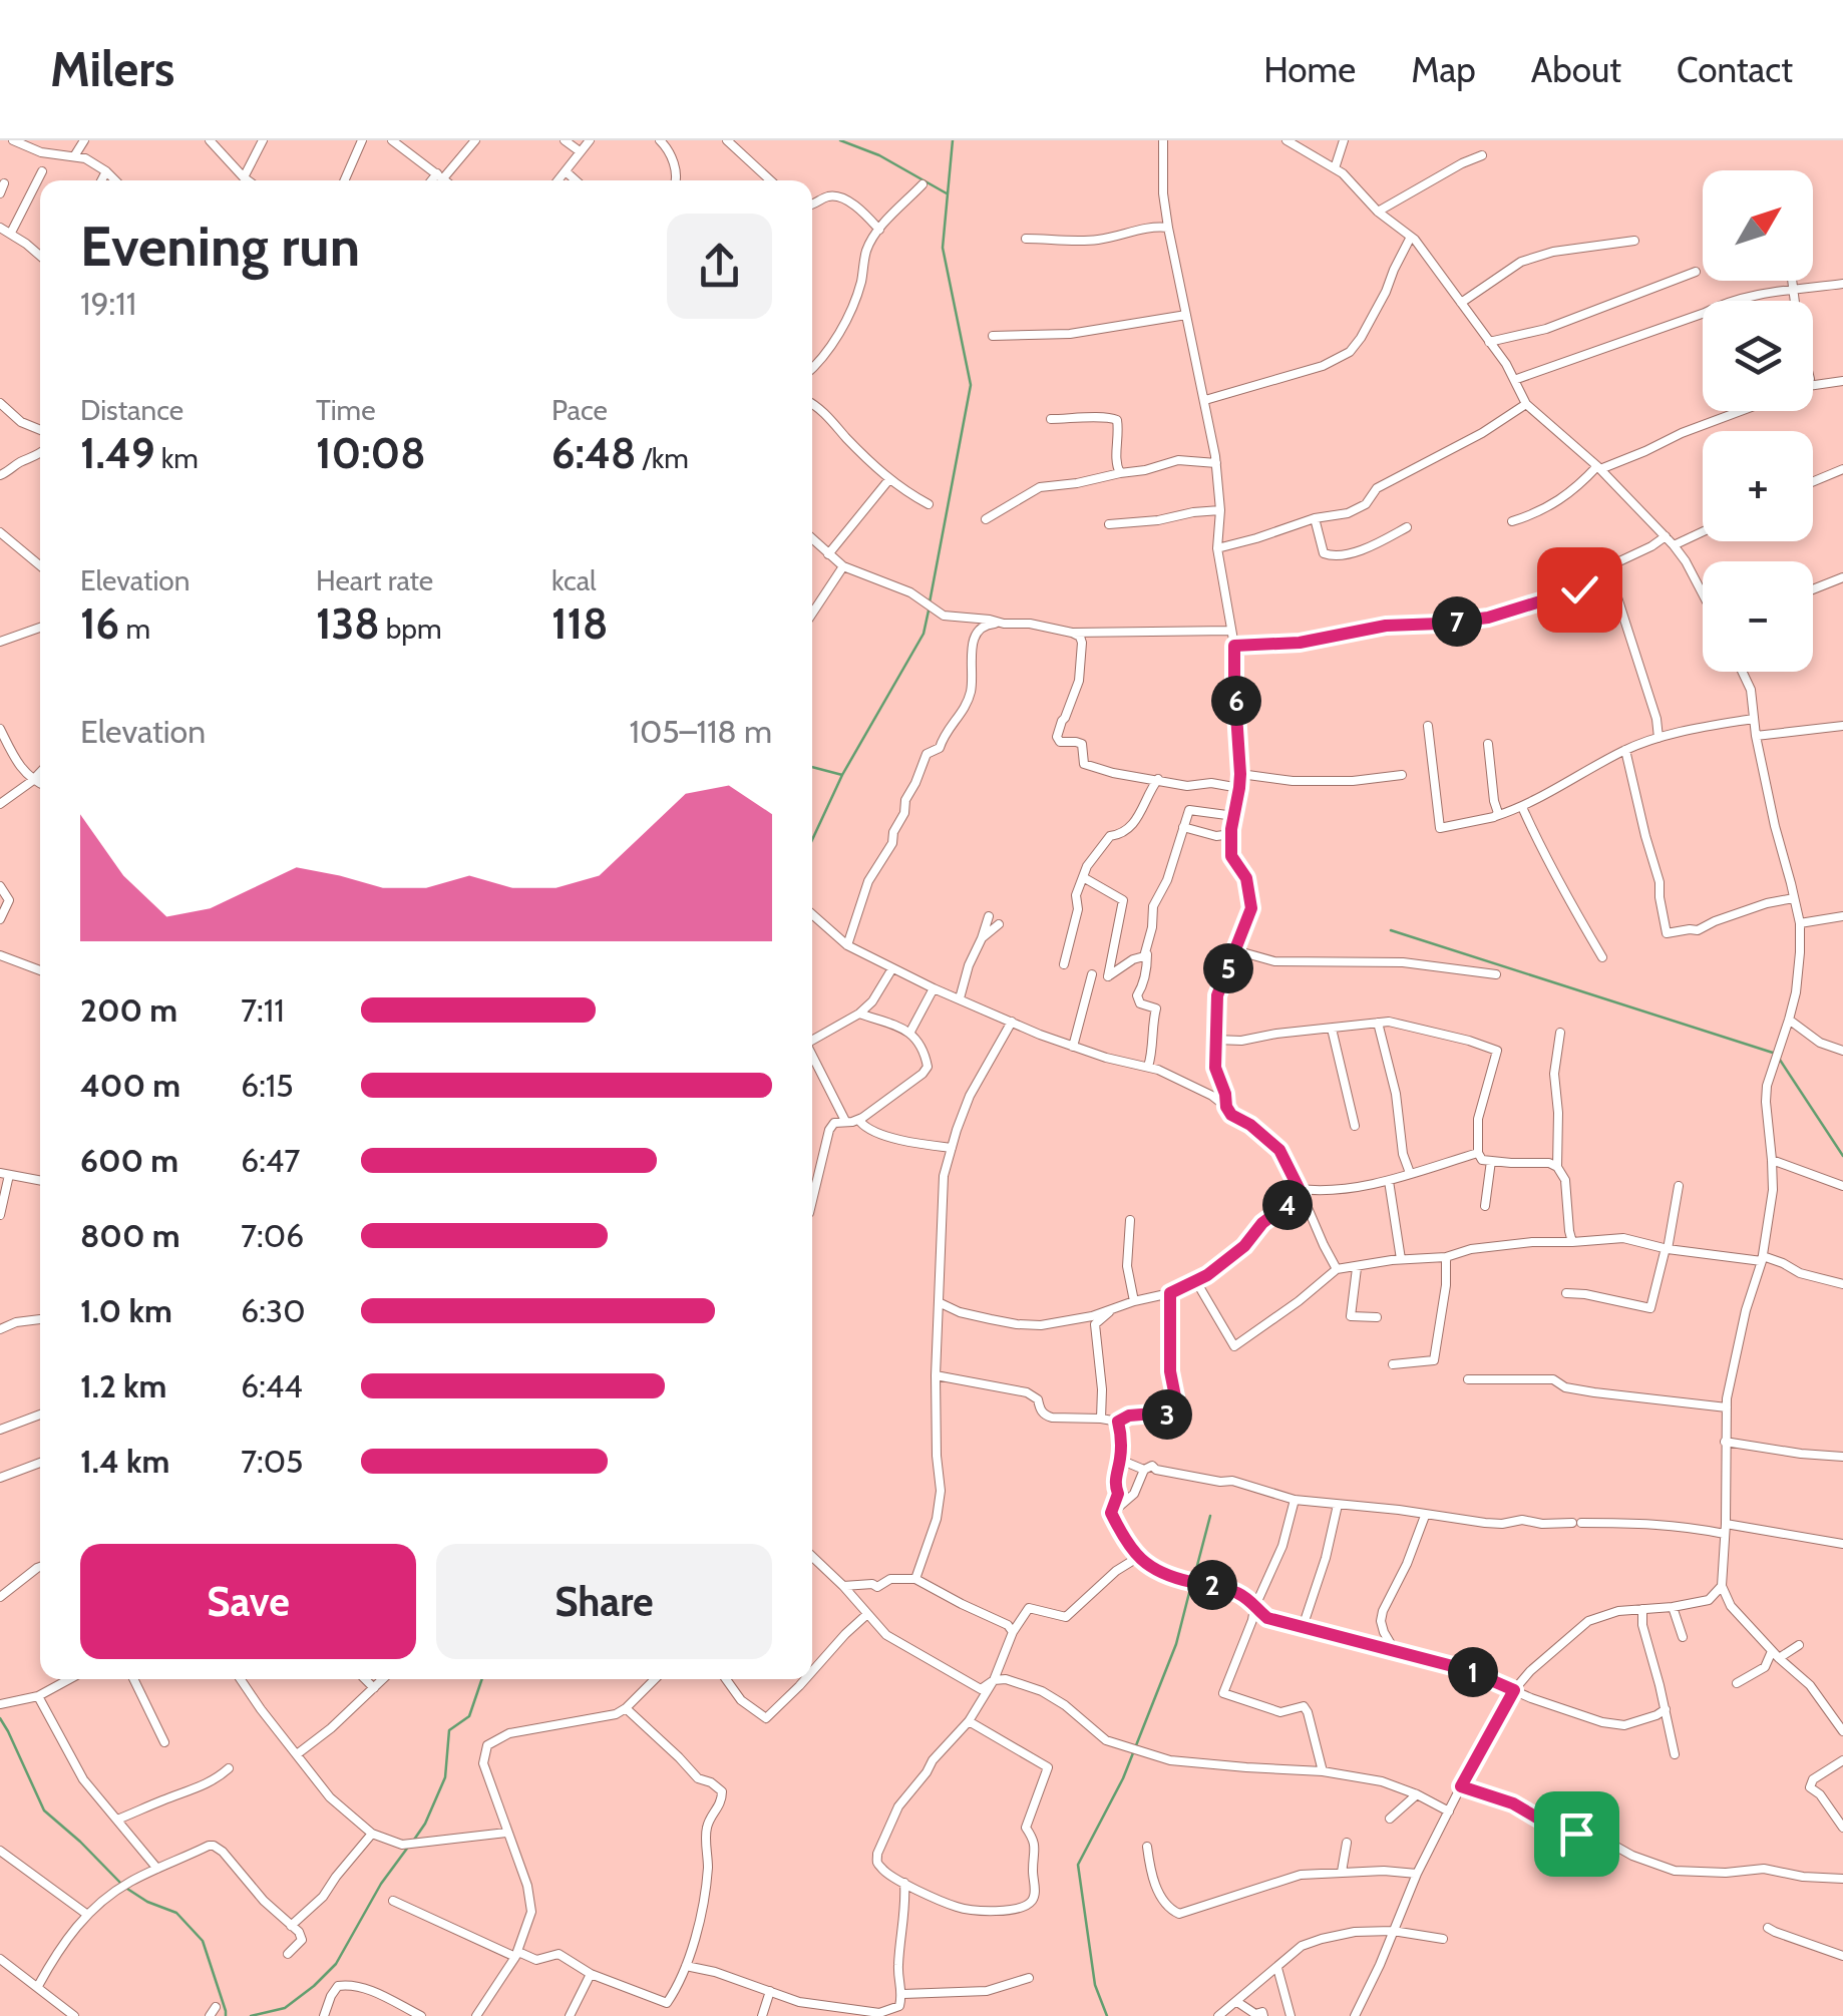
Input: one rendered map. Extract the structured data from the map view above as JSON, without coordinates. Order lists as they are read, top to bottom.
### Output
{
  "north": "top right",
  "page": {
    "header": "Milers",
    "nav": [
      "Home",
      "Map",
      "About",
      "Contact"
    ],
    "map_buttons": ["+", "−"],
    "heading": ["Evening run", "19:11"],
    "stats": [
      ["Distance", "1.49 km"],
      ["Time", "10:08"],
      ["Pace", "6:48 /km"],
      ["Elevation", "16 m"],
      ["Heart rate", "138 bpm"],
      ["kcal", "118"]
    ],
    "pins": [
      "7",
      "6",
      "5",
      "4",
      "3",
      "2",
      "1"
    ],
    "chart": ["Elevation", "105–118 m"],
    "list": [
      {
        "name": "200 m",
        "note": "7:11"
      },
      {
        "name": "400 m",
        "note": "6:15"
      },
      {
        "name": "600 m",
        "note": "6:47"
      },
      {
        "name": "800 m",
        "note": "7:06"
      },
      {
        "name": "1.0 km",
        "note": "6:30"
      },
      {
        "name": "1.2 km",
        "note": "6:44"
      },
      {
        "name": "1.4 km",
        "note": "7:05"
      }
    ],
    "buttons": ["Save", "Share"]
  }
}
